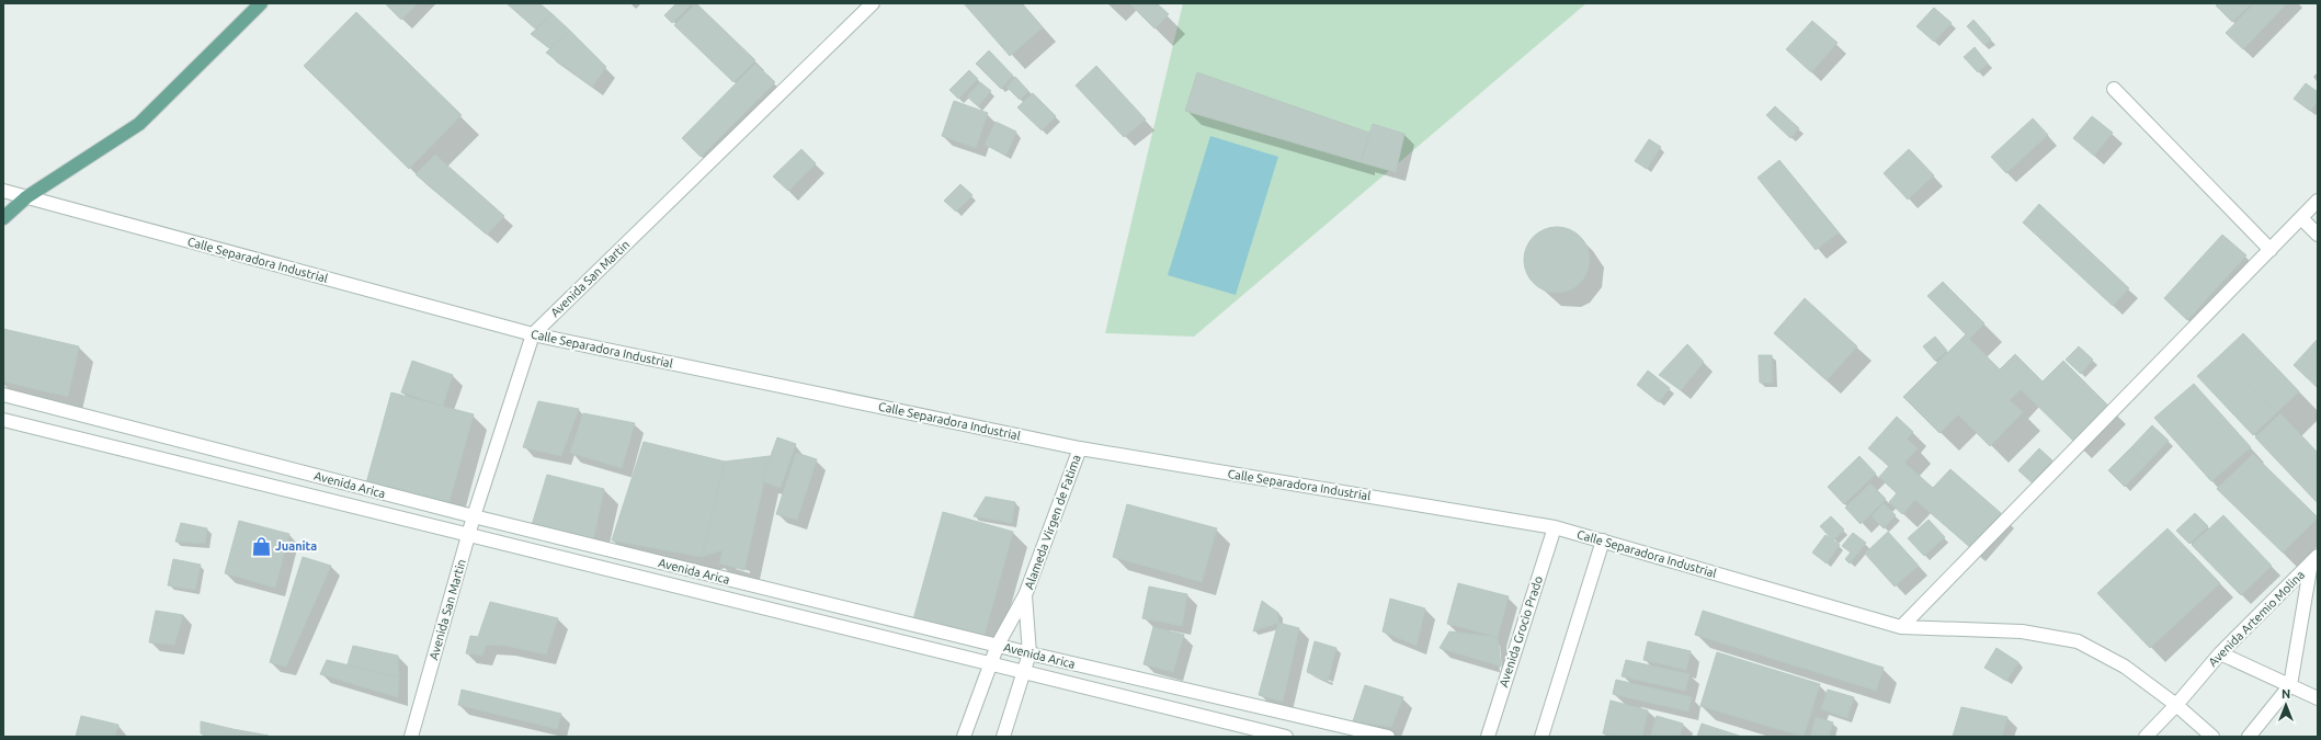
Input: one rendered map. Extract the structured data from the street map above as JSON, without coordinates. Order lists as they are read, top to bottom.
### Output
{
  "streets": {
    "street": [
      "Calle Separadora Industrial",
      "Avenida San Martin",
      "Avenida Arica",
      "Alameda Virgen de Fatima",
      "Avenida Artemio Molina",
      "Avenida Grocio Prado"
    ]
  },
  "crossings": [
    ["Calle Separadora Industrial", "Avenida San Martin"],
    ["Calle Separadora Industrial", "Alameda Virgen de Fatima"],
    ["Calle Separadora Industrial", "Avenida Artemio Molina"],
    ["Calle Separadora Industrial", "Avenida Grocio Prado"],
    ["Avenida San Martin", "Avenida Arica"],
    ["Avenida Arica", "Alameda Virgen de Fatima"]
  ],
  "places": {
    "shop": ["Juanita"]
  },
  "north": "top"
}
